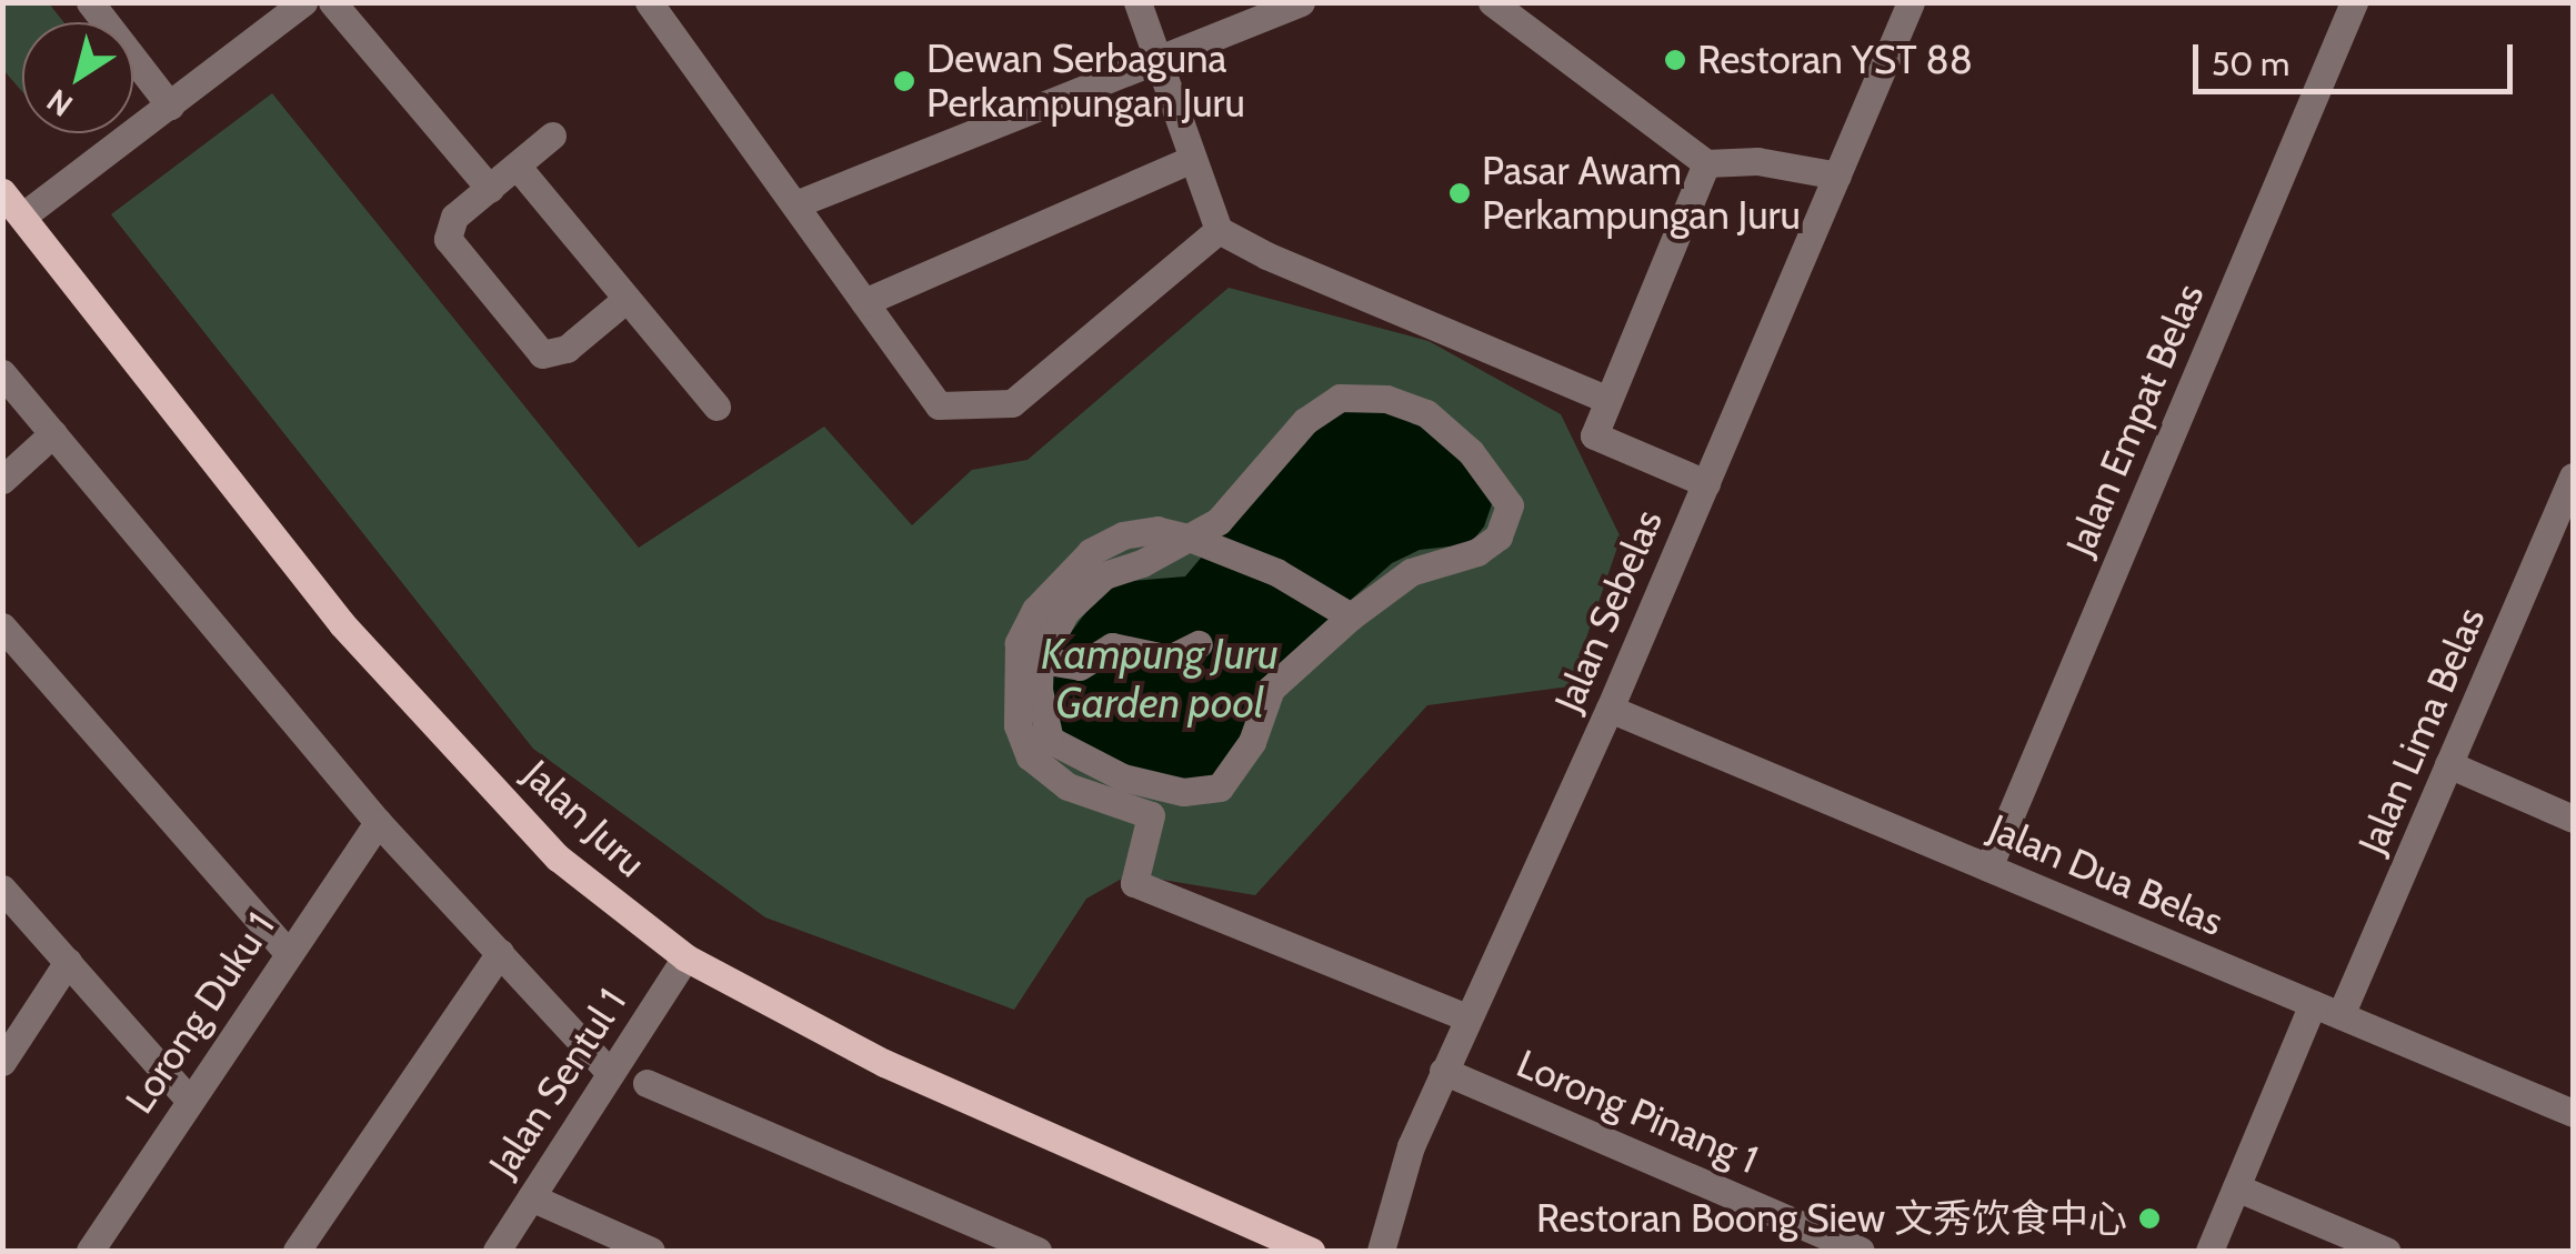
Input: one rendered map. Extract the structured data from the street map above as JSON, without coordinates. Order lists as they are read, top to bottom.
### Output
{
  "streets": {
    "main road": ["Jalan Juru"],
    "street": [
      "Jalan Empat Belas",
      "Jalan Sebelas",
      "Jalan Lima Belas",
      "Jalan Dua Belas",
      "Lorong Duku 1",
      "Jalan Sentul 1",
      "Lorong Pinang 1"
    ]
  },
  "crossings": [
    ["Jalan Empat Belas", "Jalan Dua Belas"],
    ["Jalan Sebelas", "Jalan Dua Belas"],
    ["Jalan Sebelas", "Lorong Pinang 1"],
    ["Jalan Lima Belas", "Jalan Dua Belas"],
    ["Jalan Juru", "Jalan Sentul 1"]
  ],
  "water": ["Kampung Juru Garden pool"],
  "places": [
    "Restoran YST 88",
    "Dewan Serbaguna Perkampungan Juru",
    "Pasar Awam Perkampungan Juru",
    "Restoran Boong Siew 文秀饮食中心"
  ],
  "scale_bar": "50 m",
  "north": "bottom left"
}
